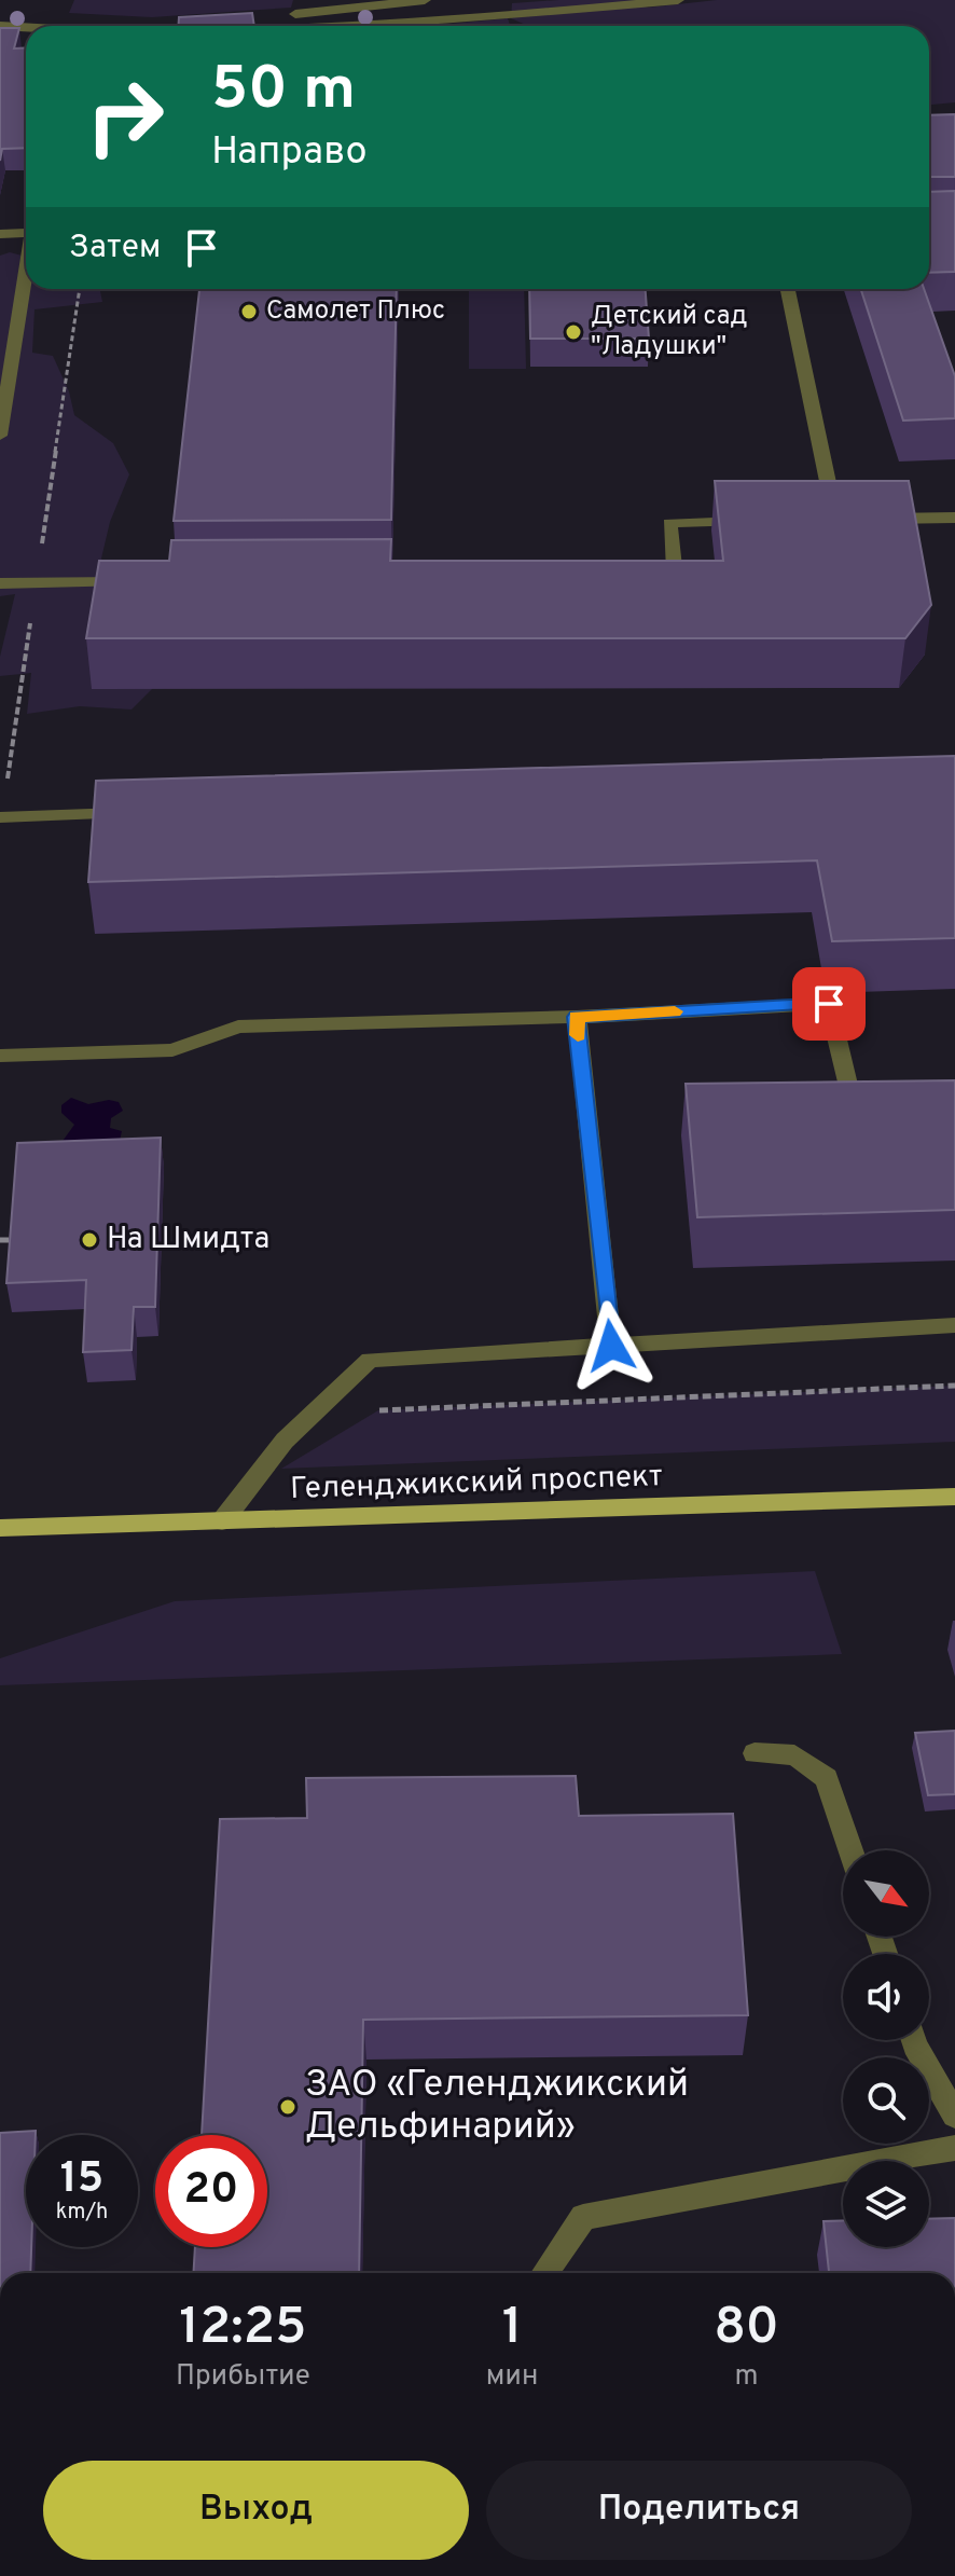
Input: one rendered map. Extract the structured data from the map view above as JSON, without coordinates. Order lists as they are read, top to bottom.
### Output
{
  "streets": {
    "main road": ["Геленджикский проспект"]
  },
  "places": [
    "Самолет Плюс",
    "Детский сад \"Ладушки\"",
    "На Шмидта",
    "ЗАО «Геленджикский Дельфинарий»"
  ],
  "north": "bottom right",
  "page": {
    "turn": ["50 m", "Направо"],
    "then": "Затем",
    "speed": "15 km/h",
    "limit": "20",
    "eta": [
      "12:25",
      "Прибытие",
      "1",
      "мин",
      "80",
      "m"
    ],
    "buttons": ["Выход", "Поделиться"]
  }
}
